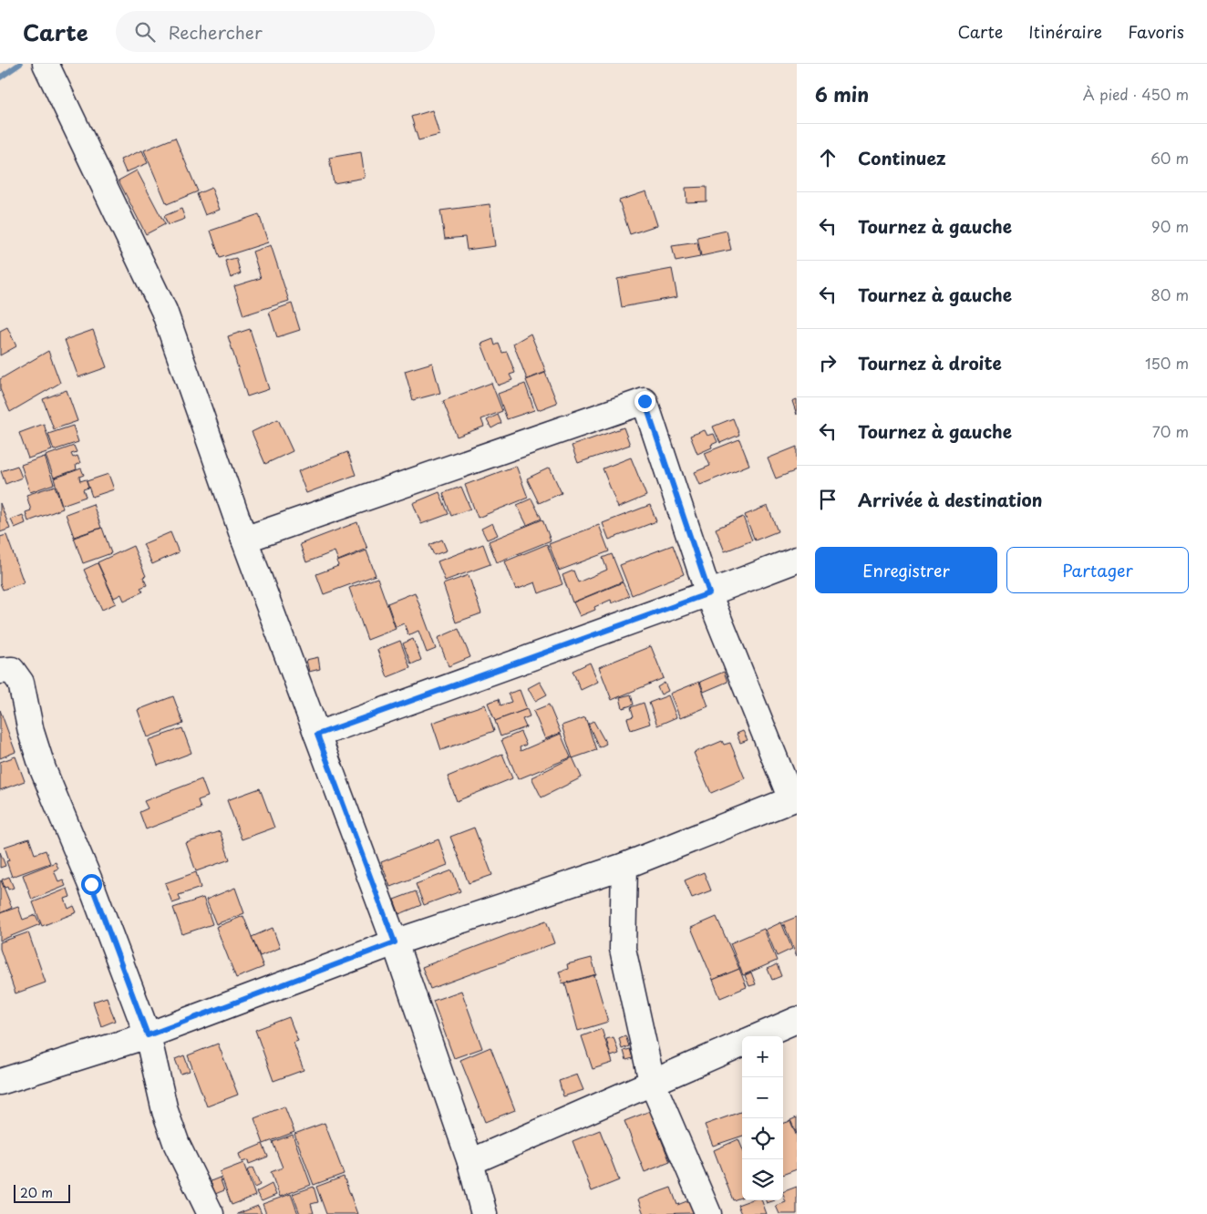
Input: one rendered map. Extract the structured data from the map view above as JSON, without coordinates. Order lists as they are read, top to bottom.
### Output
{
  "scale_bar": "20 m",
  "page": {
    "header": "Carte",
    "search": "Rechercher",
    "nav": ["Carte", "Itinéraire", "Favoris"],
    "heading": ["6 min", "À pied · 450 m"],
    "list": [
      ["Continuez", "60 m"],
      ["Tournez à gauche", "90 m"],
      ["Tournez à gauche", "80 m"],
      ["Tournez à droite", "150 m"],
      ["Tournez à gauche", "70 m"],
      "Arrivée à destination"
    ],
    "buttons": ["Enregistrer", "Partager"],
    "map_buttons": ["+", "−"],
    "scale": "20 m"
  }
}
